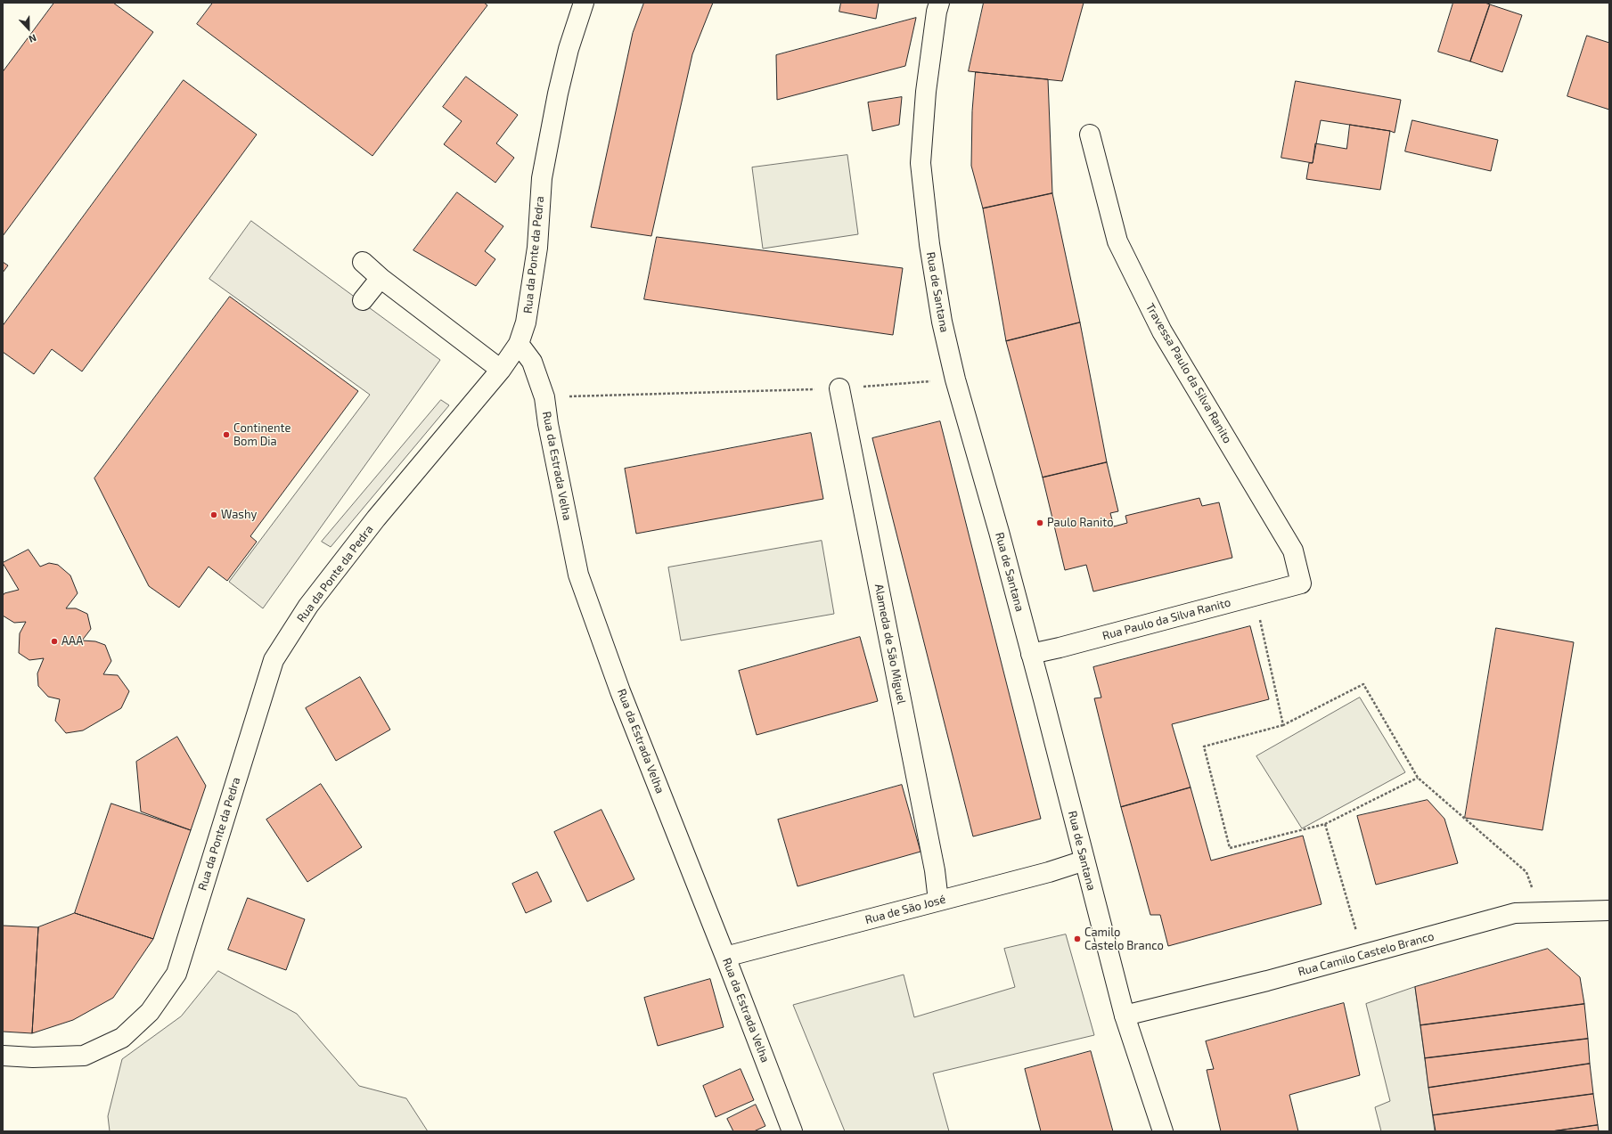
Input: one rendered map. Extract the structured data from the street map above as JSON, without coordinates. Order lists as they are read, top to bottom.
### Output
{
  "streets": {
    "street": [
      "Rua da Ponte da Pedra",
      "Rua de Santana",
      "Travessa Paulo da Silva Ranito",
      "Rua da Estrada Velha",
      "Rua Paulo da Silva Ranito",
      "Alameda de São Miguel",
      "Rua de São José",
      "Rua Camilo Castelo Branco"
    ]
  },
  "crossings": [
    ["Rua da Ponte da Pedra", "Rua da Estrada Velha"],
    ["Rua de Santana", "Rua Paulo da Silva Ranito"],
    ["Rua de Santana", "Rua de São José"],
    ["Rua de Santana", "Rua Camilo Castelo Branco"],
    ["Travessa Paulo da Silva Ranito", "Rua Paulo da Silva Ranito"],
    ["Rua da Estrada Velha", "Rua de São José"],
    ["Alameda de São Miguel", "Rua de São José"]
  ],
  "places": [
    "Continente Bom Dia",
    "Washy",
    "Paulo Ranito",
    "AAA",
    "Camilo Castelo Branco"
  ],
  "north": "bottom"
}
